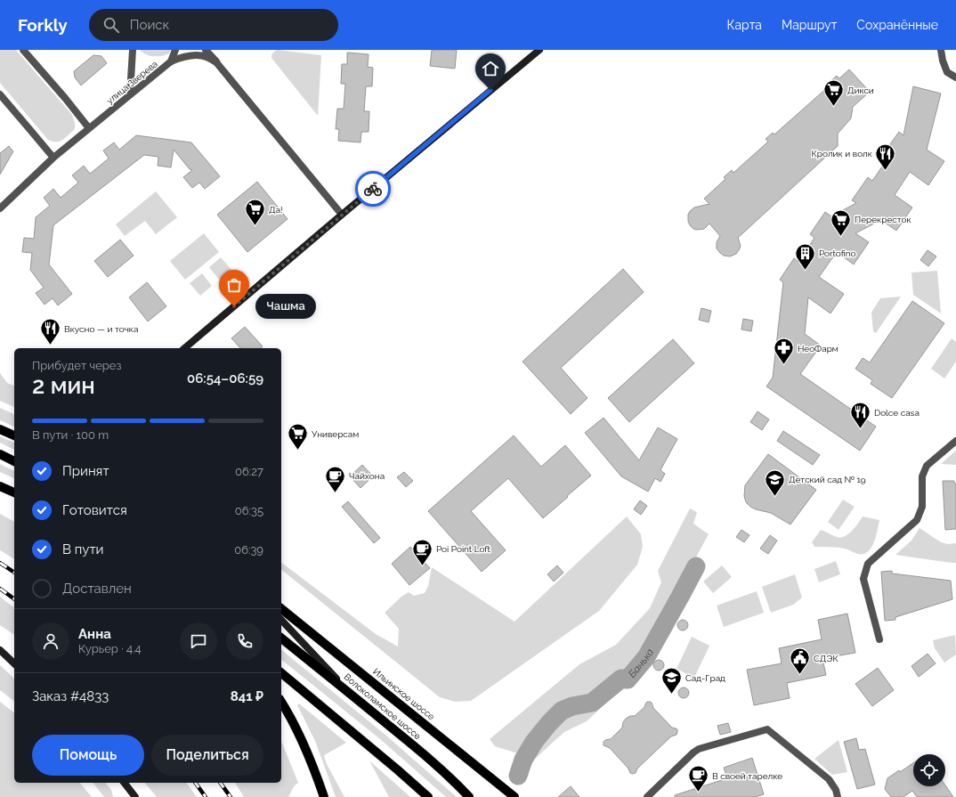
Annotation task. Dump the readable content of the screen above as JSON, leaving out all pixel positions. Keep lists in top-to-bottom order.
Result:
{
  "streets": {
    "main road": ["Ильинское шоссе", "Волоколамское шоссе"],
    "street": ["улица Зверева"]
  },
  "water": ["Банька"],
  "places": {
    "supermarket": [
      "Дикси",
      "Да!",
      "Перекресток",
      "Универсам"
    ],
    "restaurant": ["Кролик и волк", "Вкусно — и точка", "Dolce casa"],
    "building": ["Portofino"],
    "other": ["Чашма"],
    "pharmacy": ["НеоФарм"],
    "cafe": ["Чайхона", "Poi Point Loft", "В своей тарелке"],
    "school or university": ["Детский сад № 19", "Сад-Град"],
    "public building": ["СДЭК"]
  },
  "page": {
    "header": "Forkly",
    "search": "Поиск",
    "nav": ["Карта", "Маршрут", "Сохранённые"],
    "bubble": "Чашма",
    "heading": ["2 мин", "Прибудет через", "06:54–06:59"],
    "panel": [
      "Анна",
      "Курьер · 4.4",
      "Заказ #4833",
      "841 ₽"
    ],
    "bar": "В пути · 100 m",
    "list": [
      ["Принят", "06:27"],
      ["Готовится", "06:35"],
      ["В пути", "06:39"],
      "Доставлен"
    ],
    "buttons": ["Помощь", "Поделиться"]
  }
}
